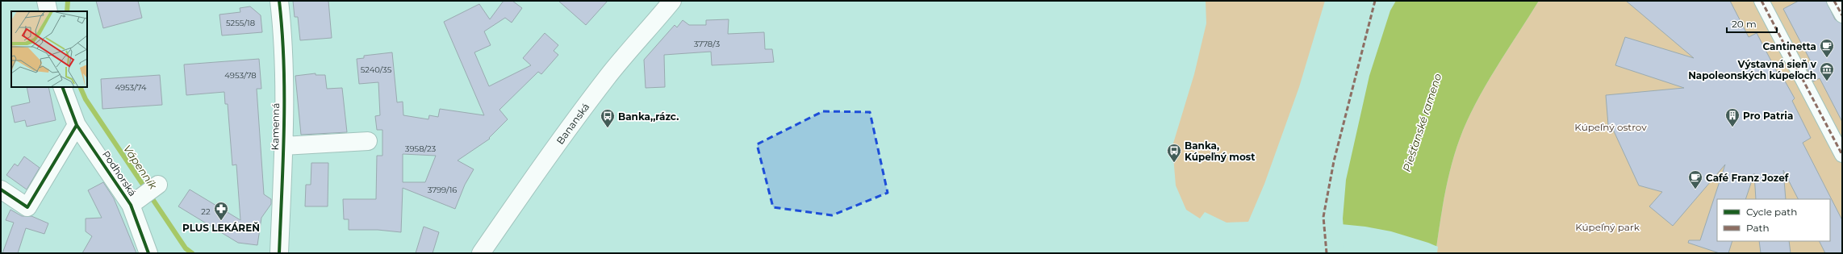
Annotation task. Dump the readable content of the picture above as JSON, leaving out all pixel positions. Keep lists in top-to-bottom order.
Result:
{
  "streets": {
    "street": ["Bananská", "Kamenná", "Podhorská"]
  },
  "water": ["Piešťanské rameno", "Vápenník"],
  "parks": ["Kúpeľný ostrov", "Kúpeľný park"],
  "places": {
    "cafe": ["Cantinetta", "Café Franz Jozef"],
    "museum": ["Výstavná sieň v Napoleonských kúpeľoch"],
    "building": ["Pro Patria"],
    "bus stop": ["Banka,,rázc.", "Banka, Kúpeľný most"],
    "pharmacy": ["PLUS LEKÁREŇ"]
  },
  "house_numbers": [
    "5255/18",
    "3778/3",
    "5240/35",
    "4953/78",
    "4953/74",
    "3958/23",
    "3799/16",
    "22"
  ],
  "legend": ["Cycle path", "Path"],
  "scale_bar": "20 m"
}
